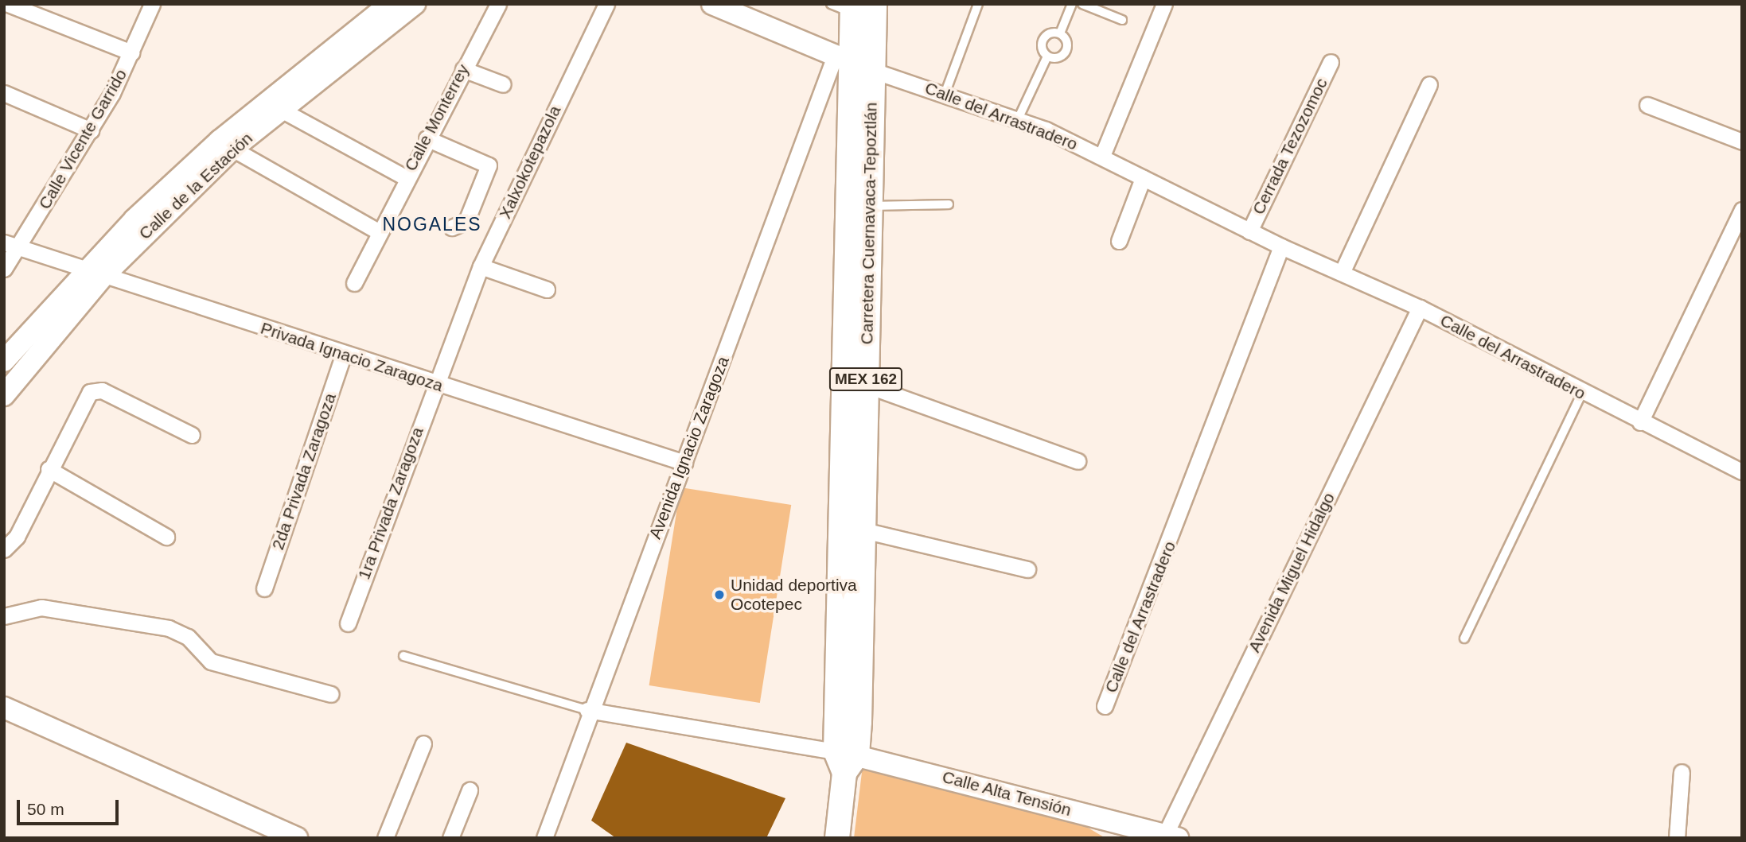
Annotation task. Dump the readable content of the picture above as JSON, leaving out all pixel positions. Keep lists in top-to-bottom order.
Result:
{
  "streets": {
    "main road": ["Carretera Cuernavaca-Tepoztlán", "MEX 162"],
    "street": [
      "Calle del Arrastradero",
      "Calle Monterrey",
      "Calle Vicente Garrido",
      "Cerrada Tezozomoc",
      "Xalxokotepazola",
      "Calle de la Estación",
      "Privada Ignacio Zaragoza",
      "Avenida Ignacio Zaragoza",
      "2da Privada Zaragoza",
      "1ra Privada Zaragoza",
      "Avenida Miguel Hidalgo",
      "Calle Alta Tensión"
    ]
  },
  "crossings": [
    ["Calle del Arrastradero", "Cerrada Tezozomoc"],
    ["Calle del Arrastradero", "Carretera Cuernavaca-Tepoztlán"],
    ["Calle del Arrastradero", "Avenida Ignacio Zaragoza"],
    ["Calle del Arrastradero", "Avenida Miguel Hidalgo"],
    ["Calle Vicente Garrido", "Privada Ignacio Zaragoza"],
    ["Xalxokotepazola", "Privada Ignacio Zaragoza"],
    ["Xalxokotepazola", "1ra Privada Zaragoza"],
    ["Calle de la Estación", "Privada Ignacio Zaragoza"],
    ["Carretera Cuernavaca-Tepoztlán", "Avenida Ignacio Zaragoza"],
    ["Carretera Cuernavaca-Tepoztlán", "Calle Alta Tensión"],
    ["Privada Ignacio Zaragoza", "Avenida Ignacio Zaragoza"],
    ["Privada Ignacio Zaragoza", "2da Privada Zaragoza"],
    ["Privada Ignacio Zaragoza", "1ra Privada Zaragoza"],
    ["Avenida Miguel Hidalgo", "Calle Alta Tensión"]
  ],
  "districts": ["NOGALES"],
  "places": ["Unidad deportiva Ocotepec"],
  "scale_bar": "50 m"
}
